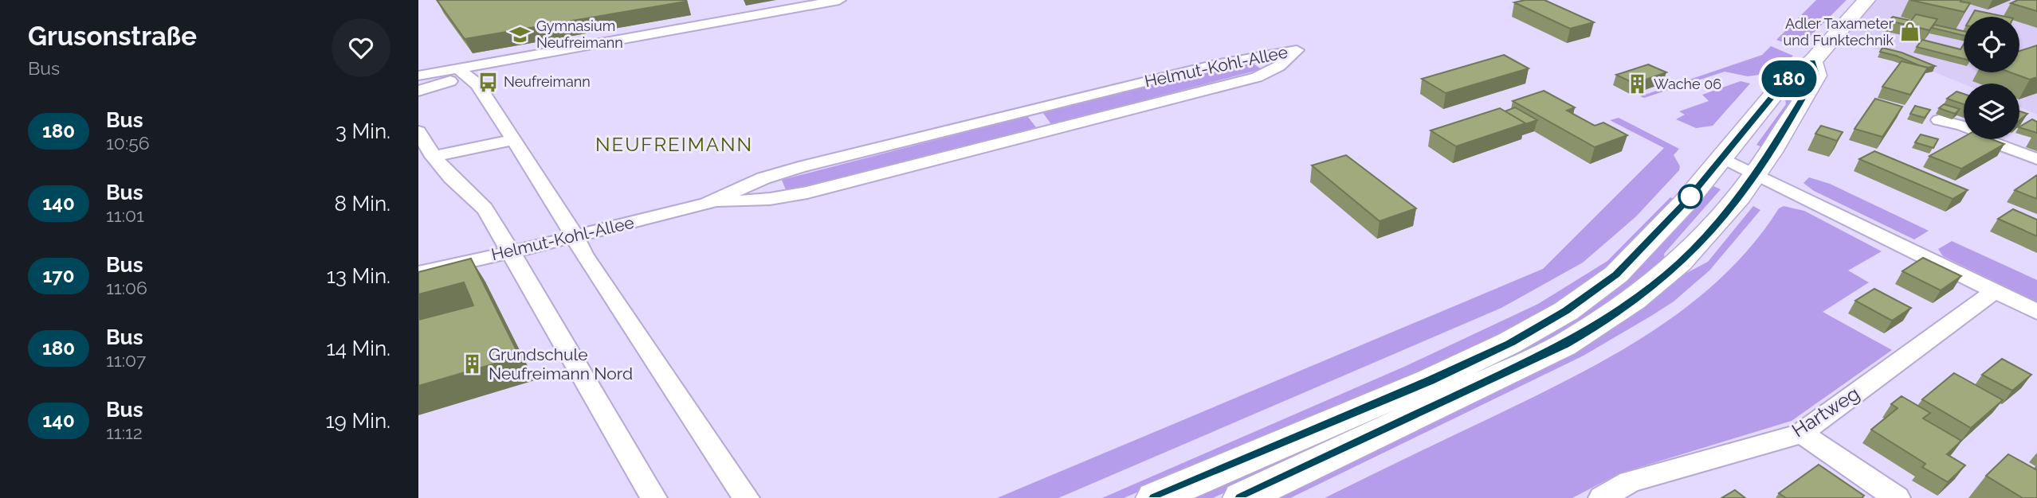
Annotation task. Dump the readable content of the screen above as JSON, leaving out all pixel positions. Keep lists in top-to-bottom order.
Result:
{
  "streets": {
    "street": ["Helmut-Kohl-Allee", "Hartweg"]
  },
  "districts": ["NEUFREIMANN"],
  "places": {
    "shop": ["Adler Taxameter und Funktechnik"],
    "school or university": ["Gymnasium Neufreimann"],
    "bus stop": ["Neufreimann"],
    "building": ["Wache 06", "Grundschule Neufreimann Nord"]
  },
  "lines": ["bus line 180"],
  "page": {
    "heading": ["Grusonstraße", "Bus"],
    "on_map": "180",
    "list": [
      {
        "mark": "180",
        "name": "Bus",
        "note": "10:56",
        "value": "3 Min."
      },
      {
        "mark": "140",
        "name": "Bus",
        "note": "11:01",
        "value": "8 Min."
      },
      {
        "mark": "170",
        "name": "Bus",
        "note": "11:06",
        "value": "13 Min."
      },
      {
        "mark": "180",
        "name": "Bus",
        "note": "11:07",
        "value": "14 Min."
      },
      {
        "mark": "140",
        "name": "Bus",
        "note": "11:12",
        "value": "19 Min."
      }
    ]
  }
}
